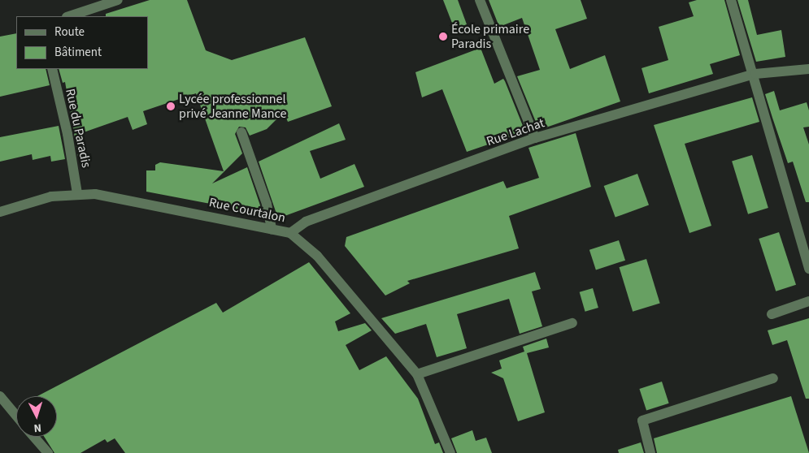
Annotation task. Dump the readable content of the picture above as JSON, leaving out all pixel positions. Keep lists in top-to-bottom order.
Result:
{
  "streets": {
    "street": ["Rue du Paradis", "Rue Lachat", "Rue Courtalon"]
  },
  "crossings": [
    ["Rue du Paradis", "Rue Courtalon"],
    ["Rue Lachat", "Rue Courtalon"]
  ],
  "places": ["École primaire Paradis", "Lycée professionnel privé Jeanne Mance"],
  "legend": ["Route", "Bâtiment"],
  "north": "bottom"
}
